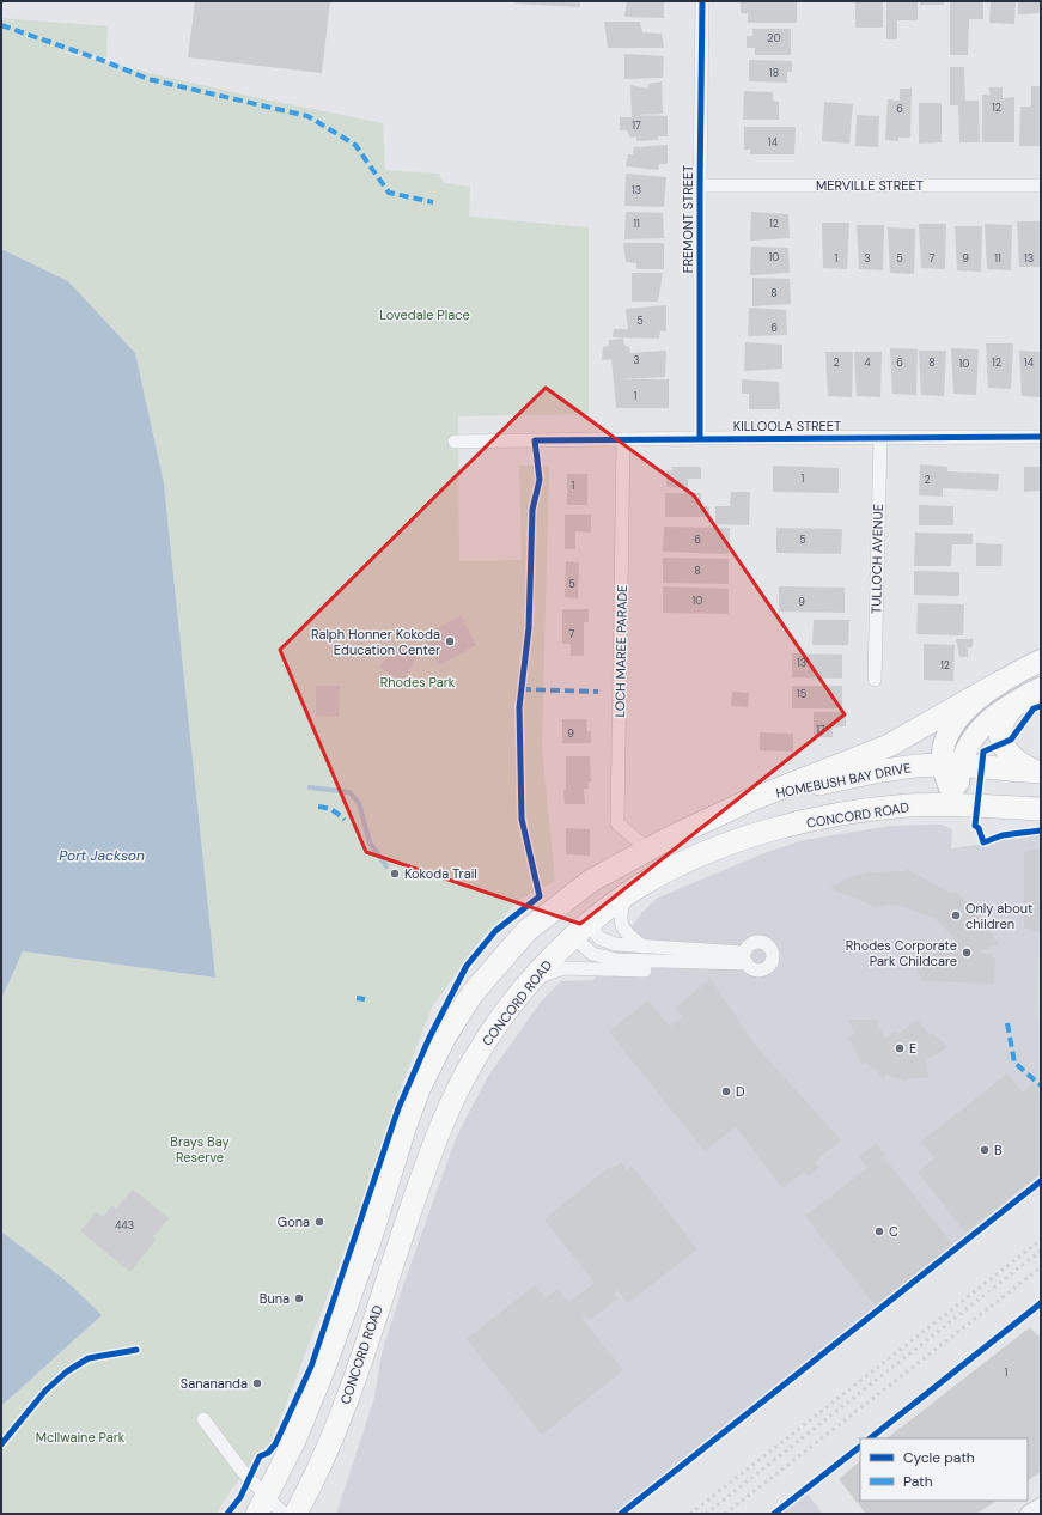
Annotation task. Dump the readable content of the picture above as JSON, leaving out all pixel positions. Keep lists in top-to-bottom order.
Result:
{
  "streets": {
    "highway": ["HOMEBUSH BAY DRIVE", "CONCORD ROAD"],
    "street": [
      "MERVILLE STREET",
      "FREMONT STREET",
      "KILLOOLA STREET",
      "TULLOCH AVENUE",
      "LOCH MAREE PARADE"
    ]
  },
  "crossings": [
    ["MERVILLE STREET", "FREMONT STREET"],
    ["FREMONT STREET", "KILLOOLA STREET"],
    ["KILLOOLA STREET", "TULLOCH AVENUE"],
    ["KILLOOLA STREET", "LOCH MAREE PARADE"]
  ],
  "water": ["Port Jackson"],
  "parks": [
    "Lovedale Place",
    "Rhodes Park",
    "Brays Bay Reserve",
    "McIlwaine Park"
  ],
  "places": [
    "Ralph Honner Kokoda Education Center",
    "Kokoda Trail",
    "Only about children",
    "Rhodes Corporate Park Childcare",
    "E",
    "D",
    "B",
    "Gona",
    "C",
    "Buna",
    "Sanananda"
  ],
  "house_numbers": [
    "20",
    "18",
    "12",
    "6",
    "17",
    "14",
    "13",
    "11",
    "12",
    "10",
    "1",
    "3",
    "5",
    "7",
    "9",
    "11",
    "13",
    "8",
    "5",
    "6",
    "3",
    "2",
    "4",
    "6",
    "8",
    "12",
    "14",
    "10",
    "1",
    "1",
    "2",
    "1",
    "6",
    "5",
    "8",
    "5",
    "10",
    "9",
    "7",
    "13",
    "12",
    "15",
    "17",
    "9",
    "443",
    "1"
  ],
  "legend": ["Cycle path", "Path"]
}
